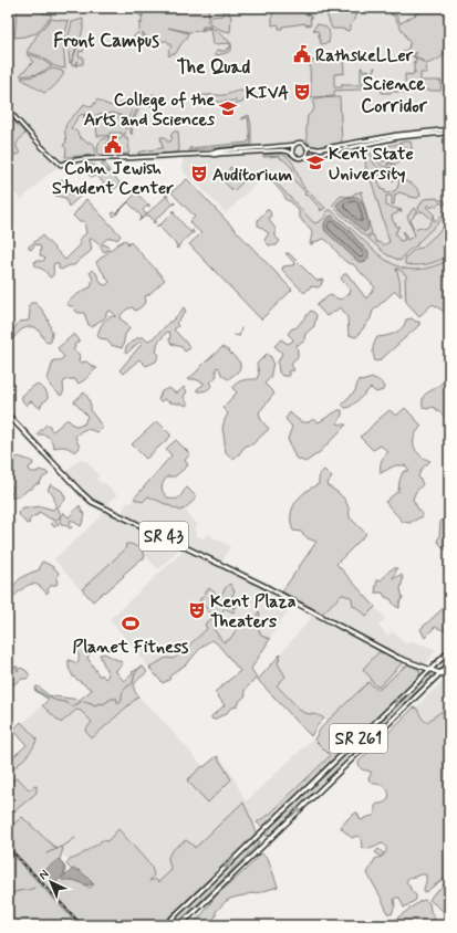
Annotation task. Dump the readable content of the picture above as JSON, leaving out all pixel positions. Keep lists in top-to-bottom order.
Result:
{
  "streets": {
    "main road": ["SR 43", "SR 261"]
  },
  "crossings": [
    ["SR 43", "SR 261"]
  ],
  "districts": ["Front Campus", "The Quad", "Science Corridor"],
  "places": {
    "public building": ["RathskeLLer", "Cohn Jewish Student Center"],
    "theatre": ["KIVA", "Auditorium", "Kent Plaza Theaters"],
    "school or university": ["College of the Arts and Sciences", "Kent State University"],
    "sports": ["Planet Fitness"]
  },
  "north": "top left"
}
